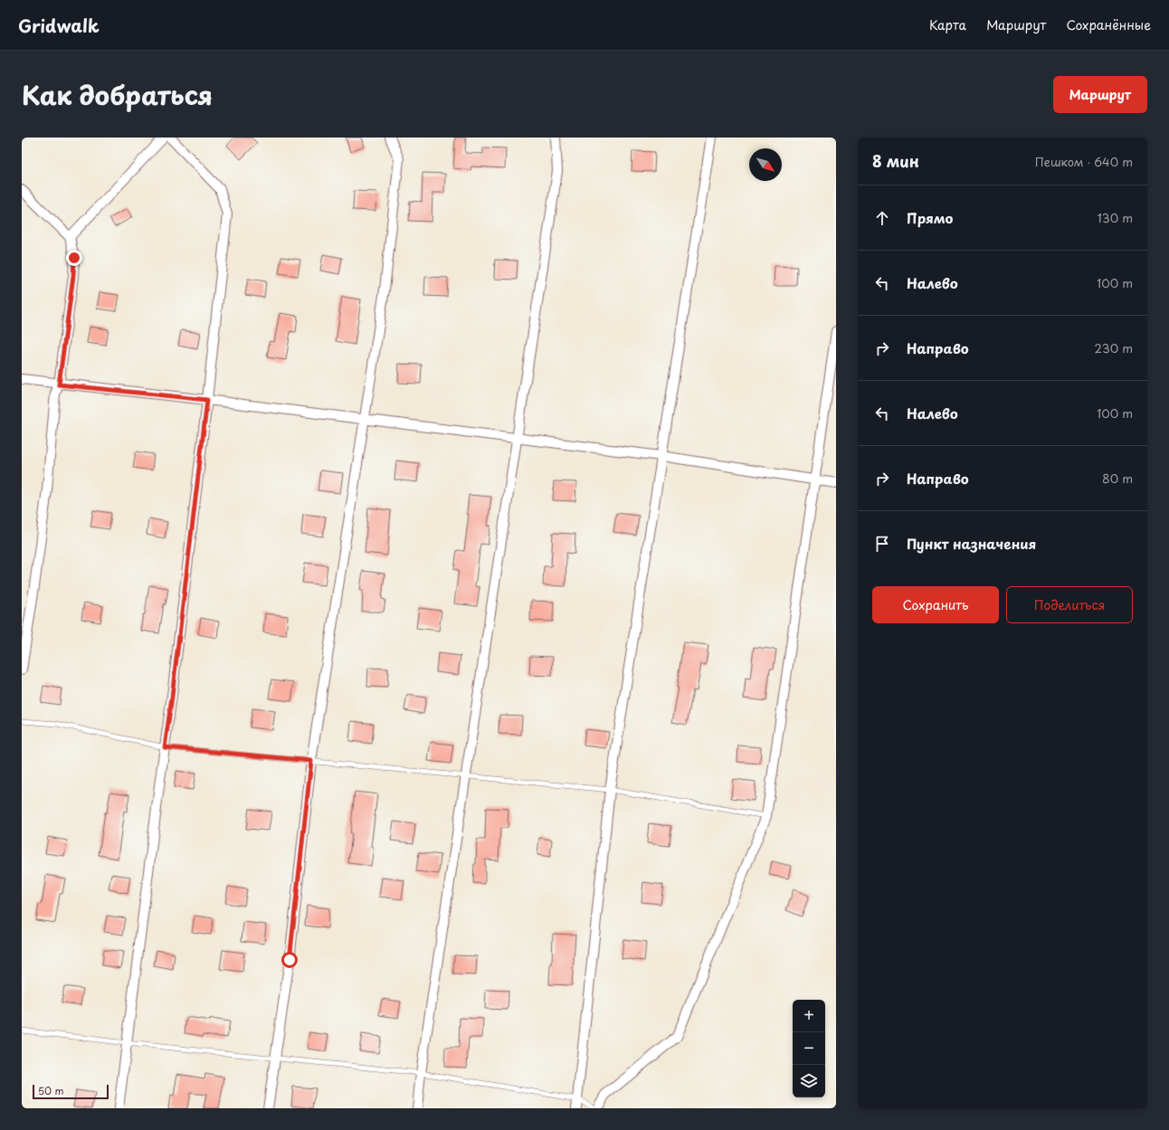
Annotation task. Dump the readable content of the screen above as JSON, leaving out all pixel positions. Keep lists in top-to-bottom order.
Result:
{
  "scale_bar": "50 m",
  "north": "bottom right",
  "page": {
    "header": "Gridwalk",
    "nav": ["Карта", "Маршрут", "Сохранённые"],
    "title": "Как добраться",
    "buttons": [
      "Маршрут",
      ["Сохранить", "Поделиться"]
    ],
    "heading": ["8 мин", "Пешком · 640 m"],
    "list": [
      ["Прямо", "130 m"],
      ["Налево", "100 m"],
      ["Направо", "230 m"],
      ["Налево", "100 m"],
      ["Направо", "80 m"],
      "Пункт назначения"
    ],
    "map_buttons": ["+", "−"],
    "scale": "50 m"
  }
}
